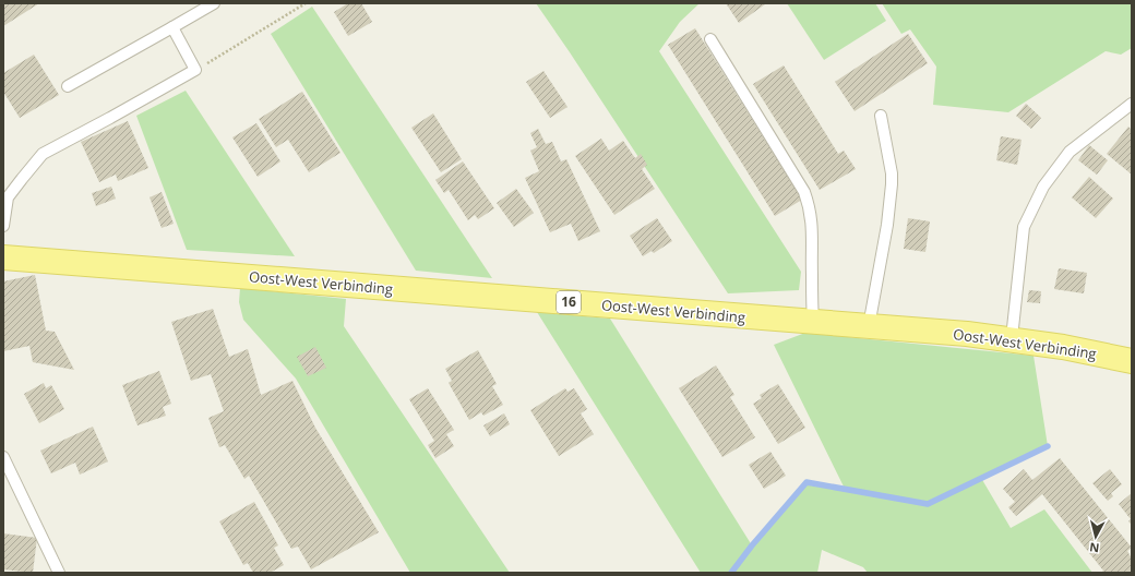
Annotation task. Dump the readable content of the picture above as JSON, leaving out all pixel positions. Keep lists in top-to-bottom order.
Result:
{
  "streets": {
    "main road": ["Oost-West Verbinding", "16"]
  },
  "north": "bottom"
}
